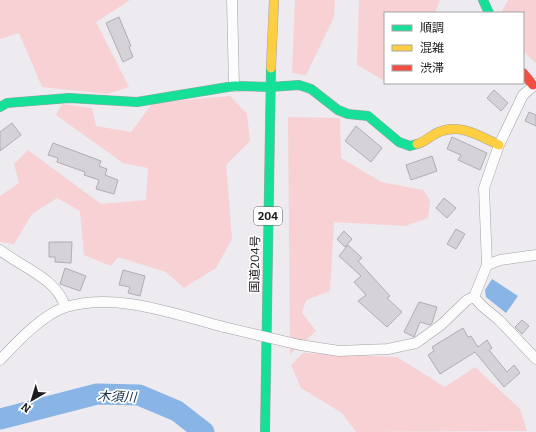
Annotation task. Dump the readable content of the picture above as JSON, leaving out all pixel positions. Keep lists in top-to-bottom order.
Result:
{
  "streets": {
    "main road": ["204", "国道204号"]
  },
  "water": ["木須川"],
  "legend": ["順調", "混雑", "渋滞"],
  "north": "bottom left"
}
